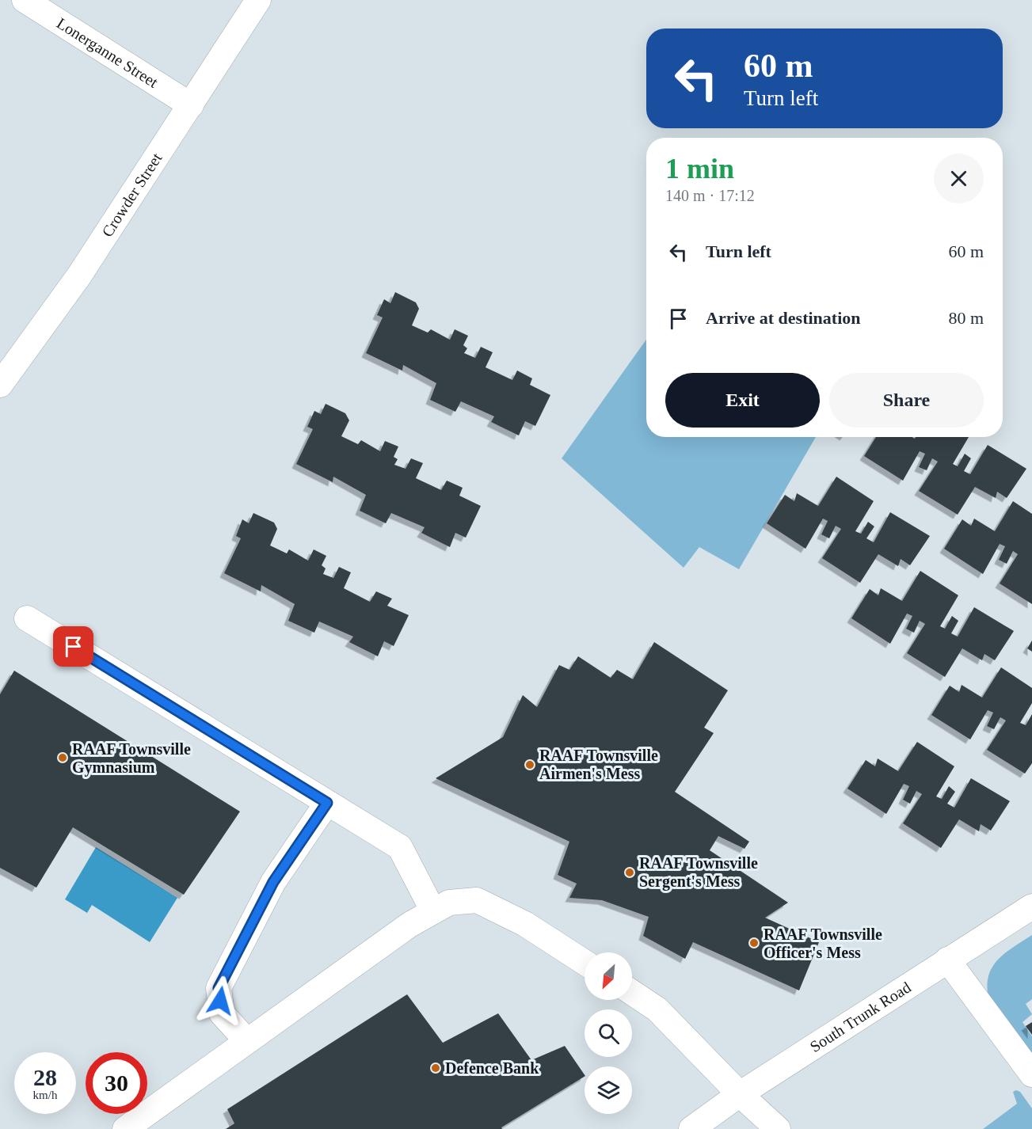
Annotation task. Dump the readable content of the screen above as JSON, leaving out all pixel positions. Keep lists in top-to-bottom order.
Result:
{
  "streets": {
    "street": ["Lonerganne Street", "Crowder Street", "South Trunk Road"]
  },
  "crossings": [
    ["Lonerganne Street", "Crowder Street"]
  ],
  "places": [
    "RAAF Townsville Gymnasium",
    "RAAF Townsville Airmen's Mess",
    "RAAF Townsville Sergent's Mess",
    "RAAF Townsville Officer's Mess",
    "Defence Bank"
  ],
  "north": "bottom left",
  "page": {
    "turn": ["60 m", "Turn left"],
    "heading": ["1 min", "140 m · 17:12"],
    "list": [
      {
        "name": "Turn left",
        "value": "60 m"
      },
      {
        "name": "Arrive at destination",
        "value": "80 m"
      }
    ],
    "buttons": ["Exit", "Share"],
    "speed": "28 km/h",
    "limit": "30"
  }
}
